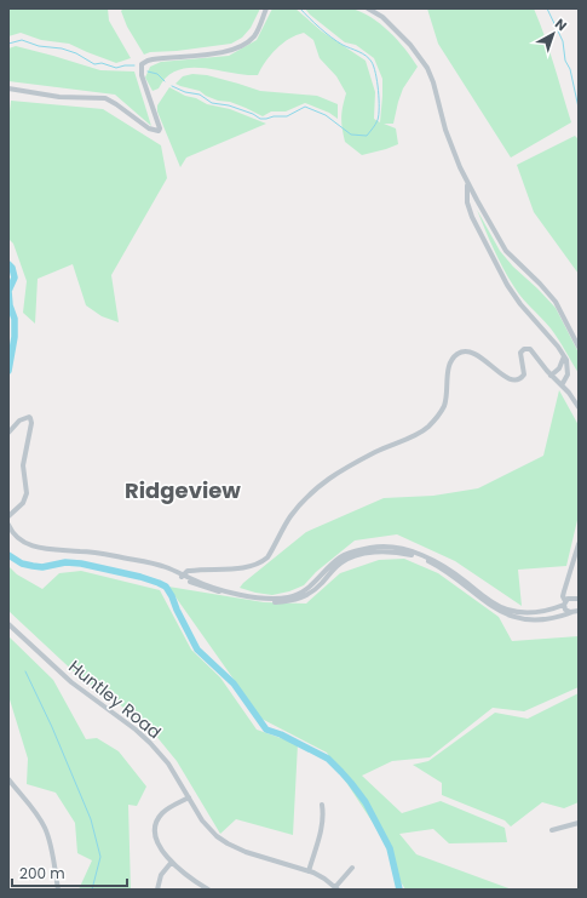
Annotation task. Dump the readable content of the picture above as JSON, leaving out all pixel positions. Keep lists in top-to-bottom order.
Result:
{
  "streets": {
    "street": ["Huntley Road"]
  },
  "districts": ["Ridgeview"],
  "scale_bar": "200 m",
  "north": "top right"
}
